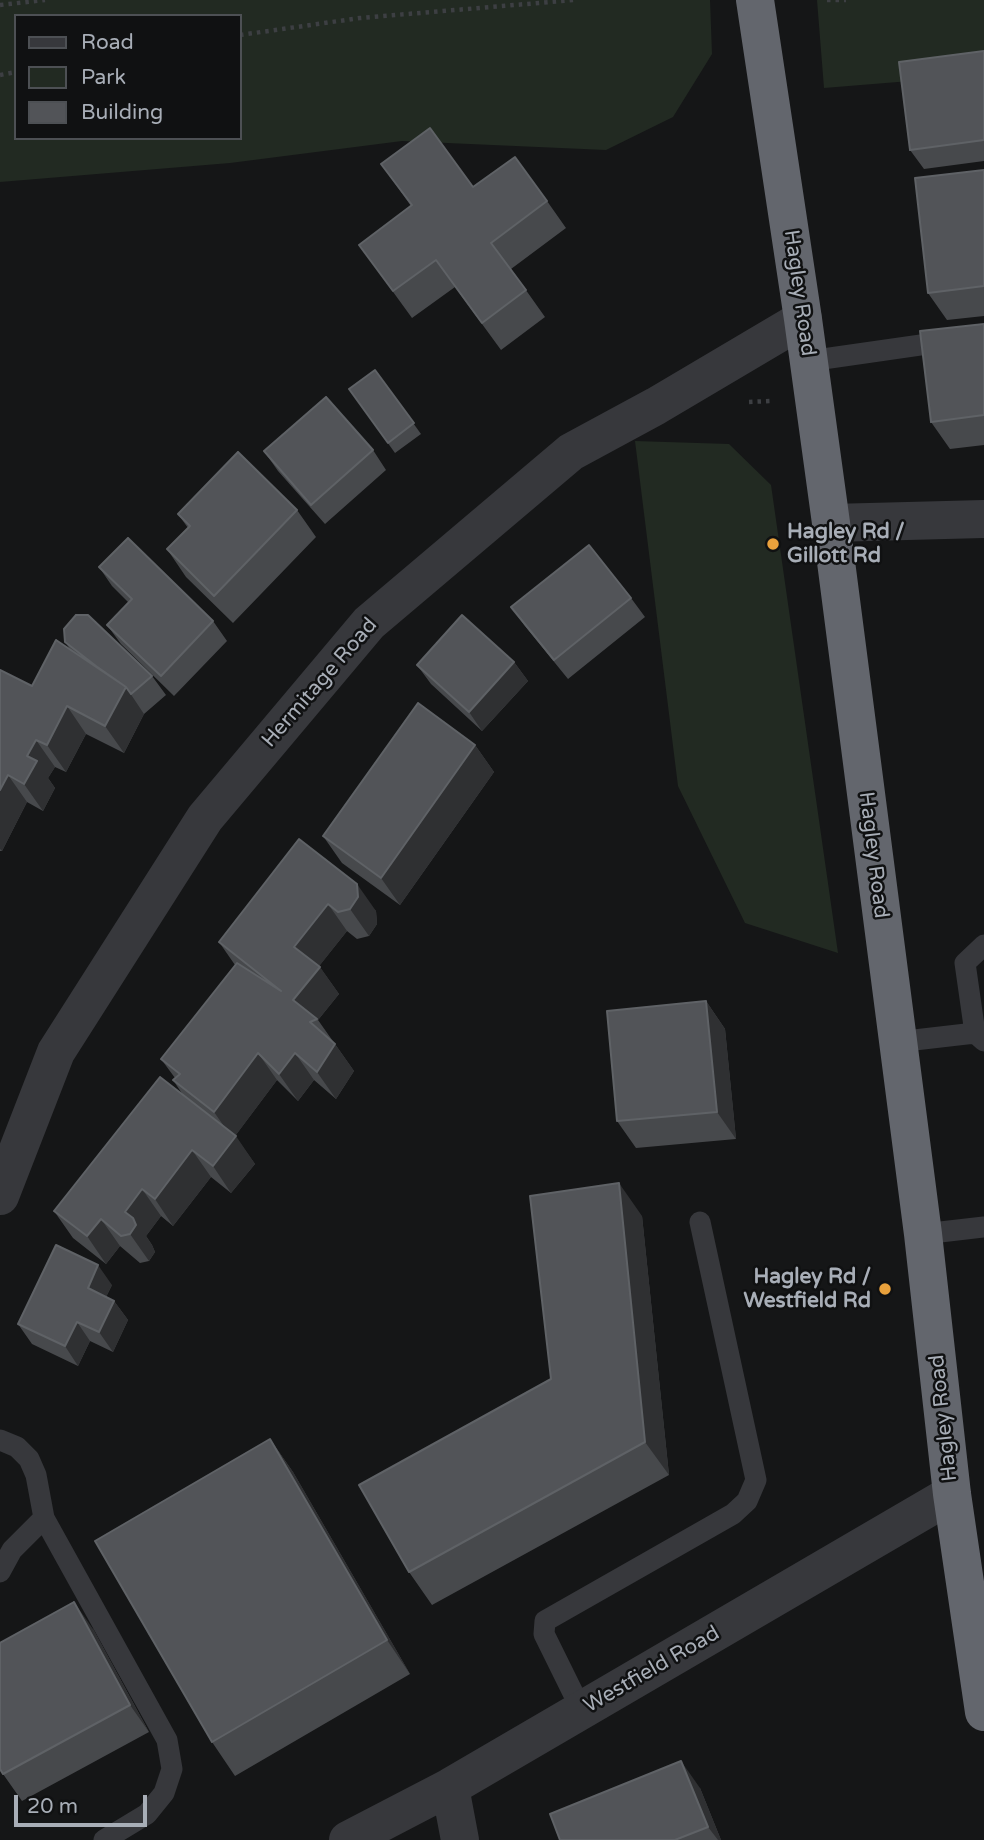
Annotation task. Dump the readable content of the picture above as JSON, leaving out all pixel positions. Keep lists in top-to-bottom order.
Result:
{
  "streets": {
    "highway": ["Hagley Road"],
    "street": ["Hermitage Road", "Westfield Road"]
  },
  "crossings": [
    ["Hagley Road", "Hermitage Road"],
    ["Hagley Road", "Westfield Road"]
  ],
  "places": ["Hagley Rd / Gillott Rd", "Hagley Rd / Westfield Rd"],
  "legend": ["Road", "Park", "Building"],
  "scale_bar": "20 m"
}
